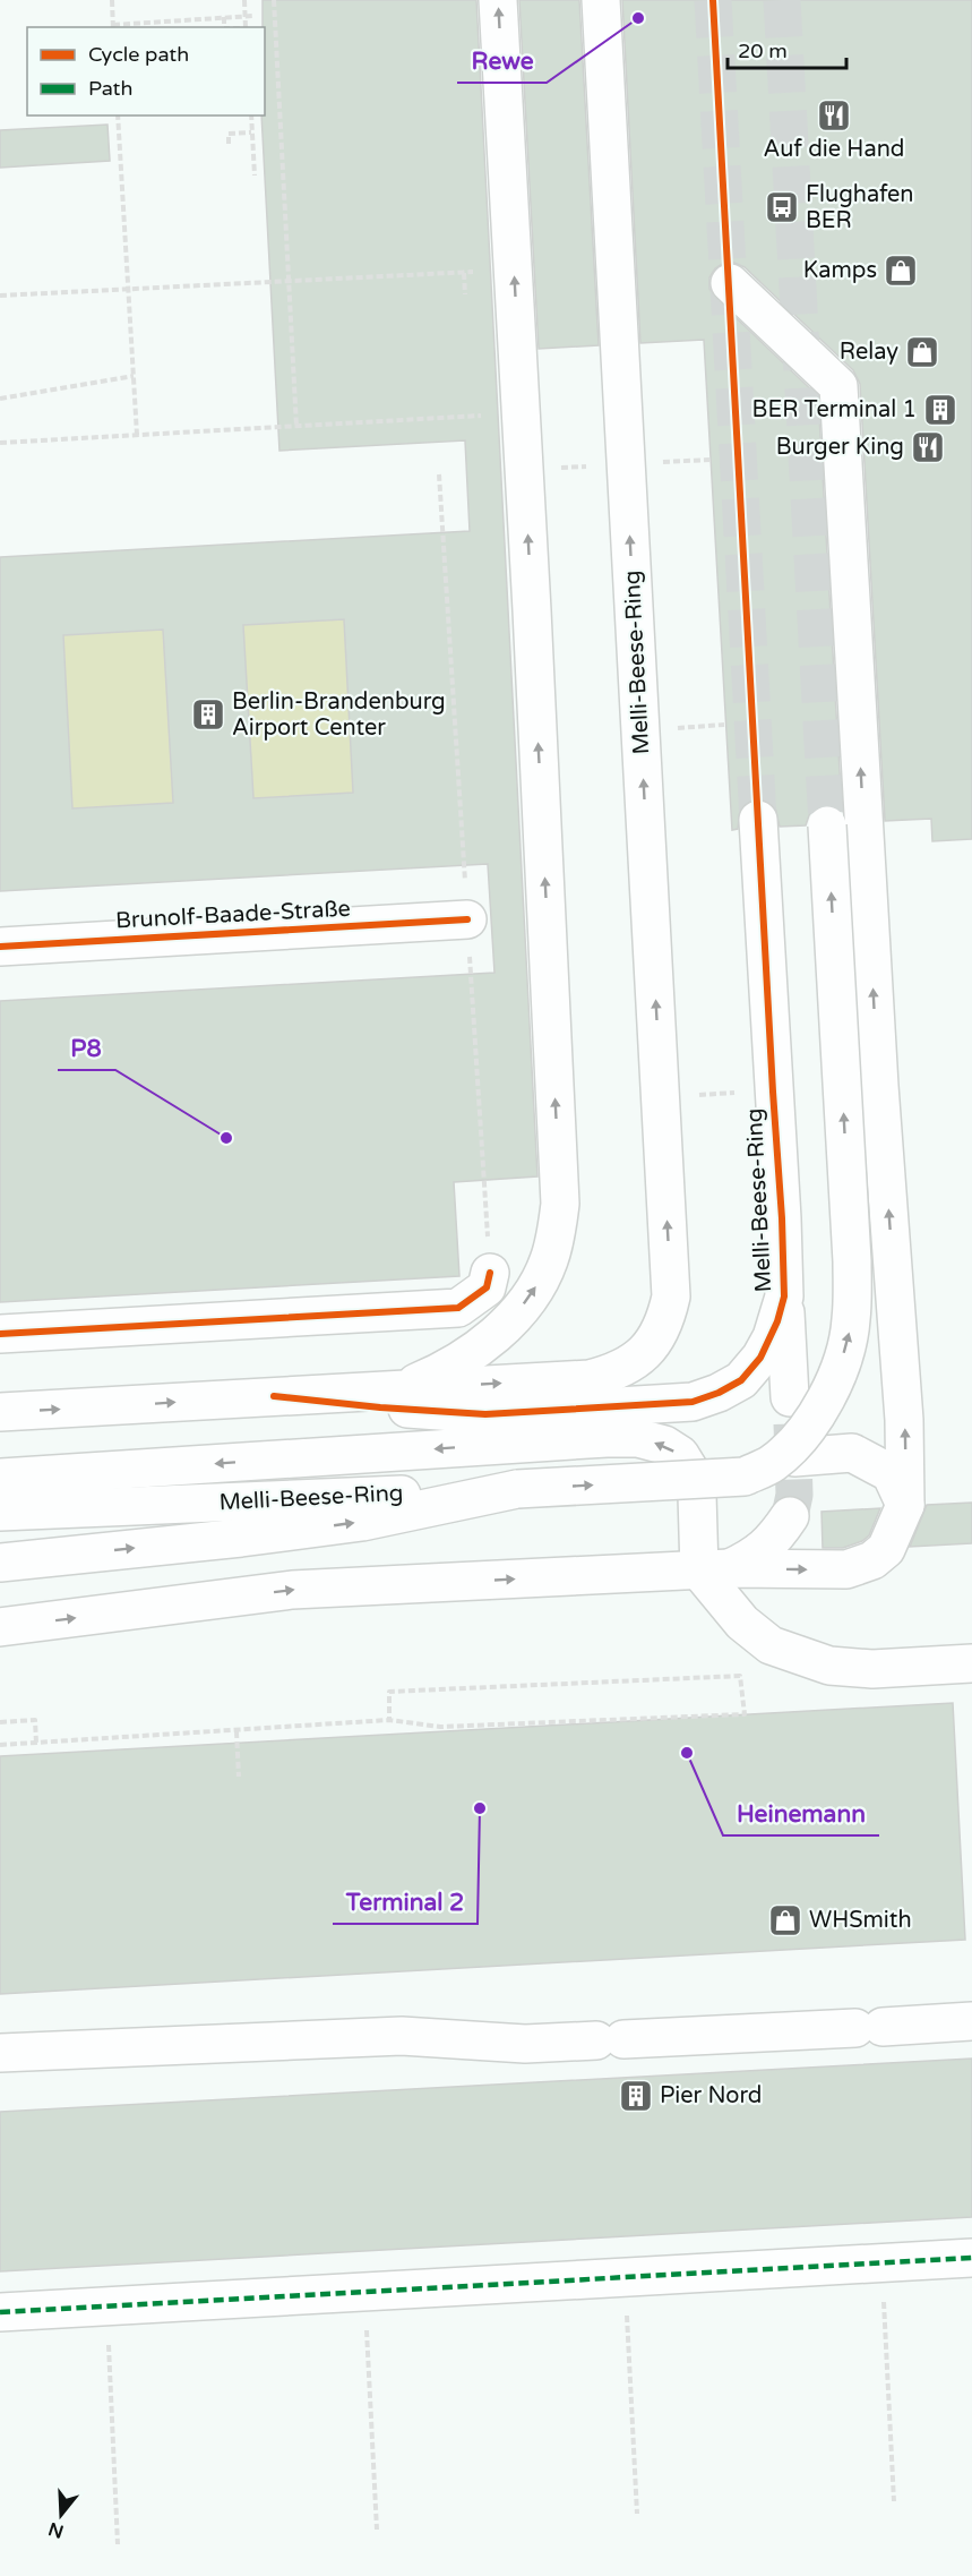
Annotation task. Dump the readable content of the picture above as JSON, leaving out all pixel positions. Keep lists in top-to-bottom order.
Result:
{
  "streets": {
    "street": ["Melli-Beese-Ring", "Brunolf-Baade-Straße"]
  },
  "one_way": ["Melli-Beese-Ring"],
  "places": {
    "other": [
      "Rewe",
      "P8",
      "Heinemann",
      "Terminal 2"
    ],
    "restaurant": ["Auf die Hand", "Burger King"],
    "bus stop": ["Flughafen BER"],
    "shop": ["Kamps", "Relay", "WHSmith"],
    "building": ["BER Terminal 1", "Berlin-Brandenburg Airport Center", "Pier Nord"]
  },
  "legend": ["Cycle path", "Path"],
  "scale_bar": "20 m",
  "north": "bottom"
}
